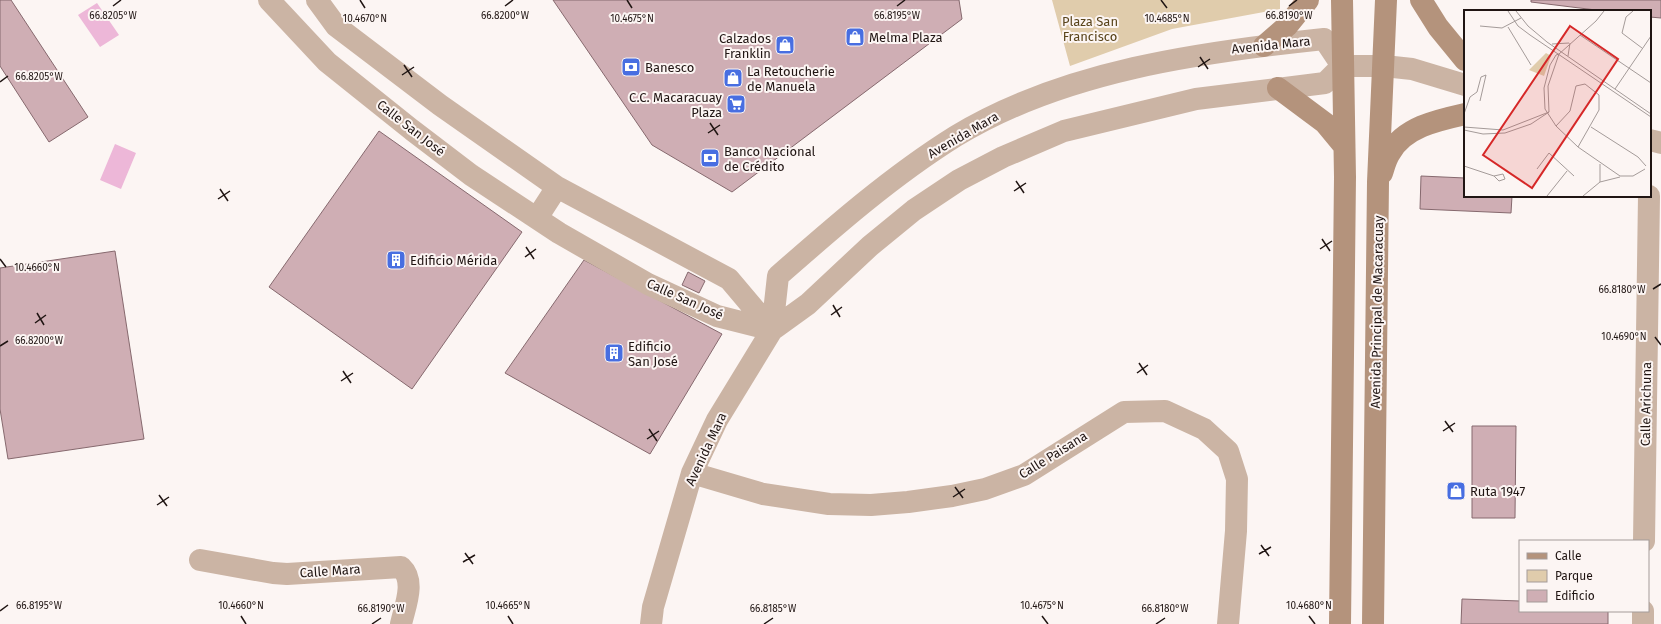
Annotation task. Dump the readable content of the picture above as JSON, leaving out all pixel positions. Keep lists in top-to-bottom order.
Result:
{
  "streets": {
    "street": [
      "Avenida Mara",
      "Calle San José",
      "Avenida Principal de Macaracuay",
      "Calle Arichuna",
      "Calle Paisana",
      "Calle Mara"
    ]
  },
  "crossings": [
    ["Avenida Mara", "Calle San José"],
    ["Avenida Mara", "Calle Paisana"]
  ],
  "parks": ["Plaza San Francisco"],
  "places": {
    "shop": [
      "Melma Plaza",
      "Calzados Franklin",
      "La Retoucherie de Manuela",
      "Ruta 1947"
    ],
    "bank": ["Banesco", "Banco Nacional de Crédito"],
    "supermarket": ["C.C. Macaracuay Plaza"],
    "building": ["Edificio Mérida", "Edificio San José"]
  },
  "legend": ["Calle", "Parque", "Edificio"],
  "coordinates": [
    "66.8205°W",
    "66.8195°W",
    "66.8200°W",
    "66.8190°W",
    "10.4675°N",
    "10.4670°N",
    "10.4685°N",
    "10.4660°N",
    "66.8180°W",
    "10.4690°N",
    "10.4665°N",
    "10.4680°N",
    "66.8185°W"
  ]
}
